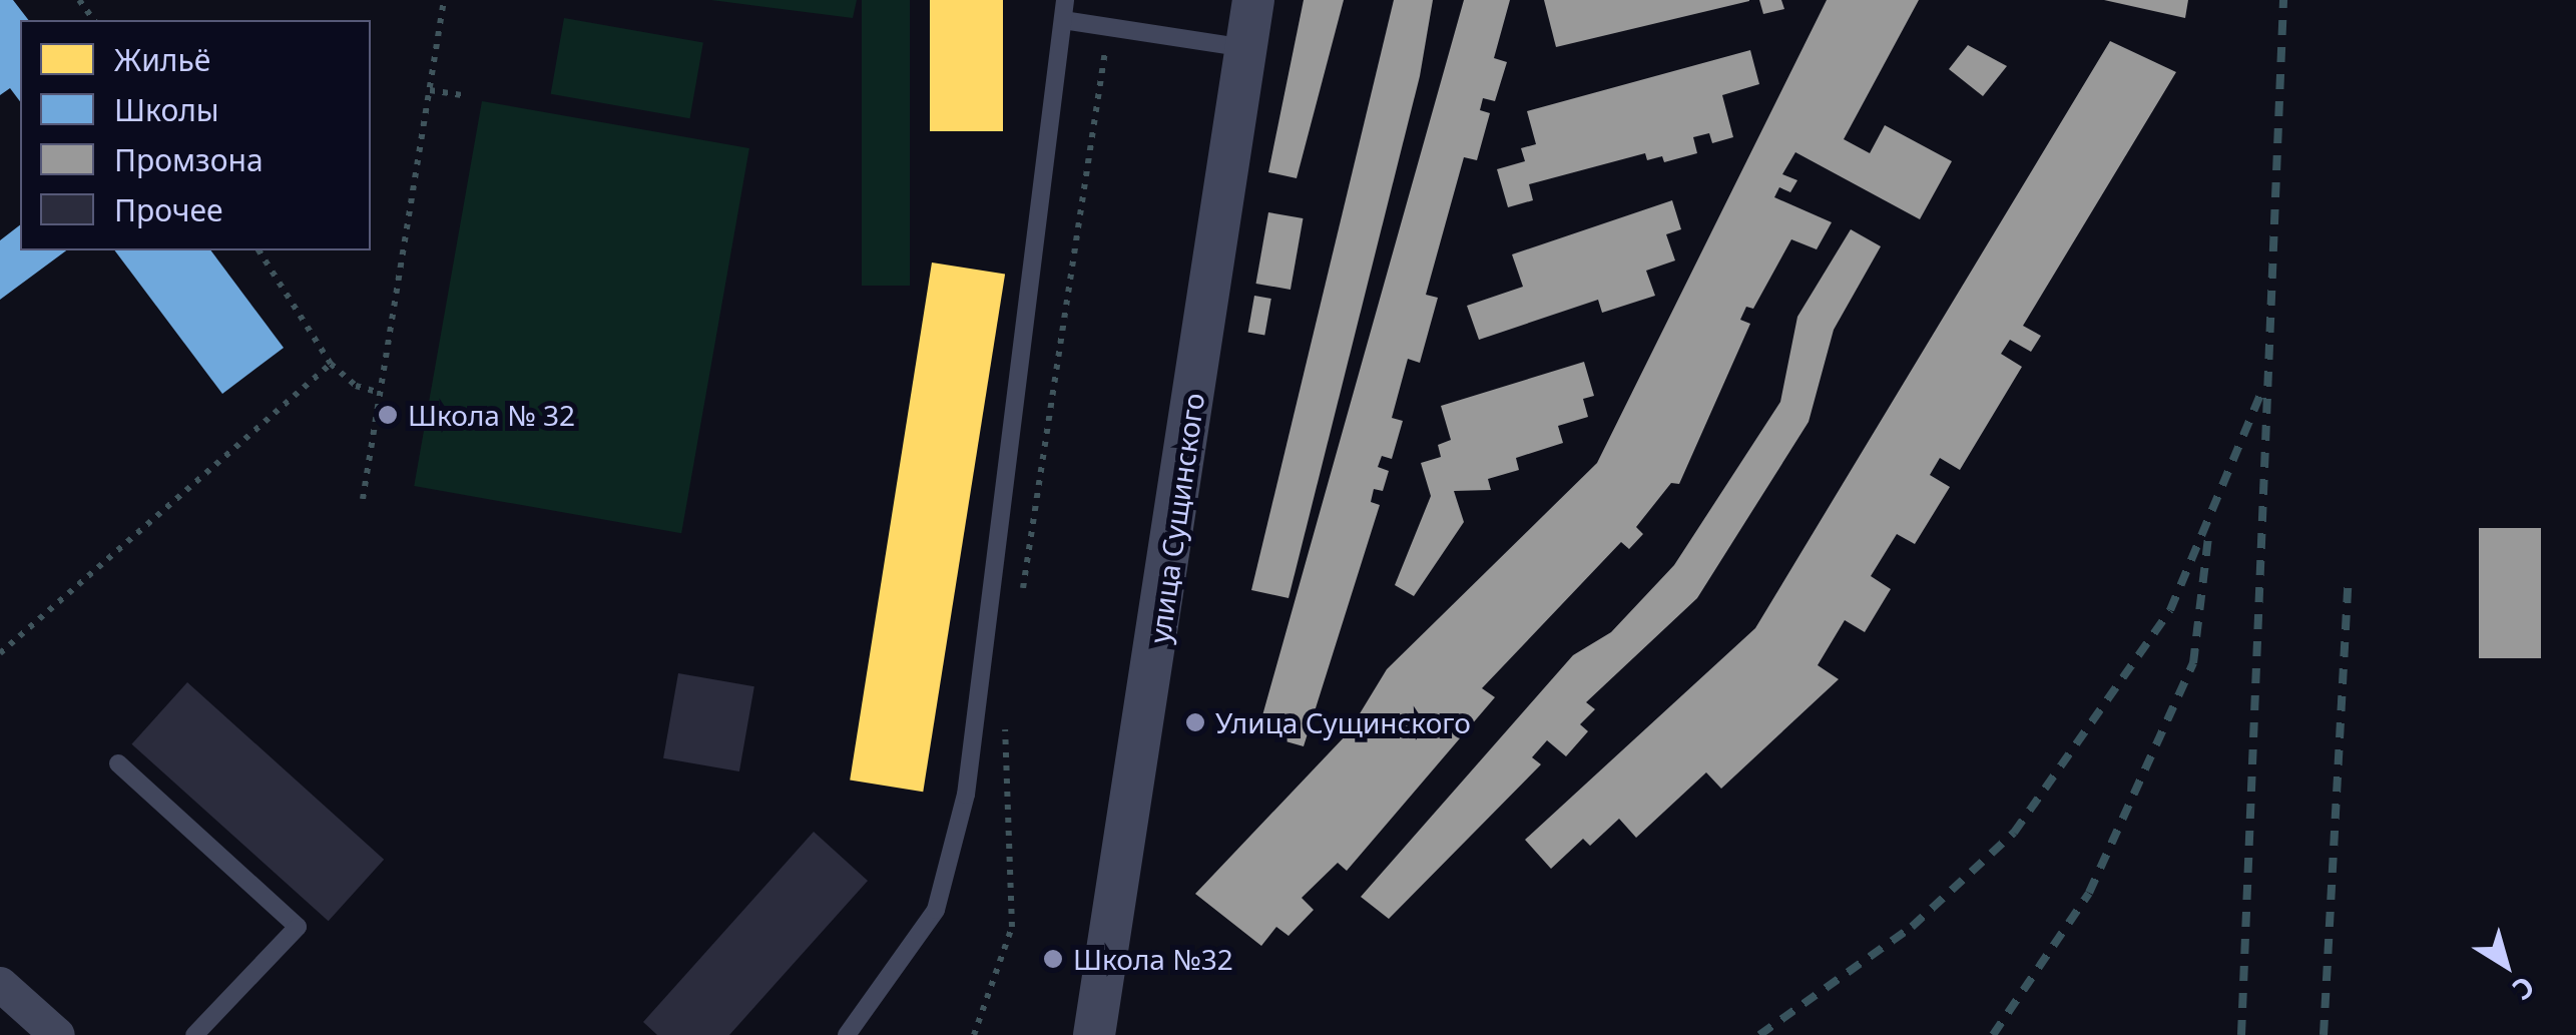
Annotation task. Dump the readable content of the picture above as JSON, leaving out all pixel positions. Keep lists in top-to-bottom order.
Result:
{
  "streets": {
    "street": ["улица Сущинского"]
  },
  "places": ["Школа № 32", "Улица Сущинского", "Школа №32"],
  "legend": [
    "Жильё",
    "Школы",
    "Промзона",
    "Прочее"
  ],
  "north": "bottom right"
}
